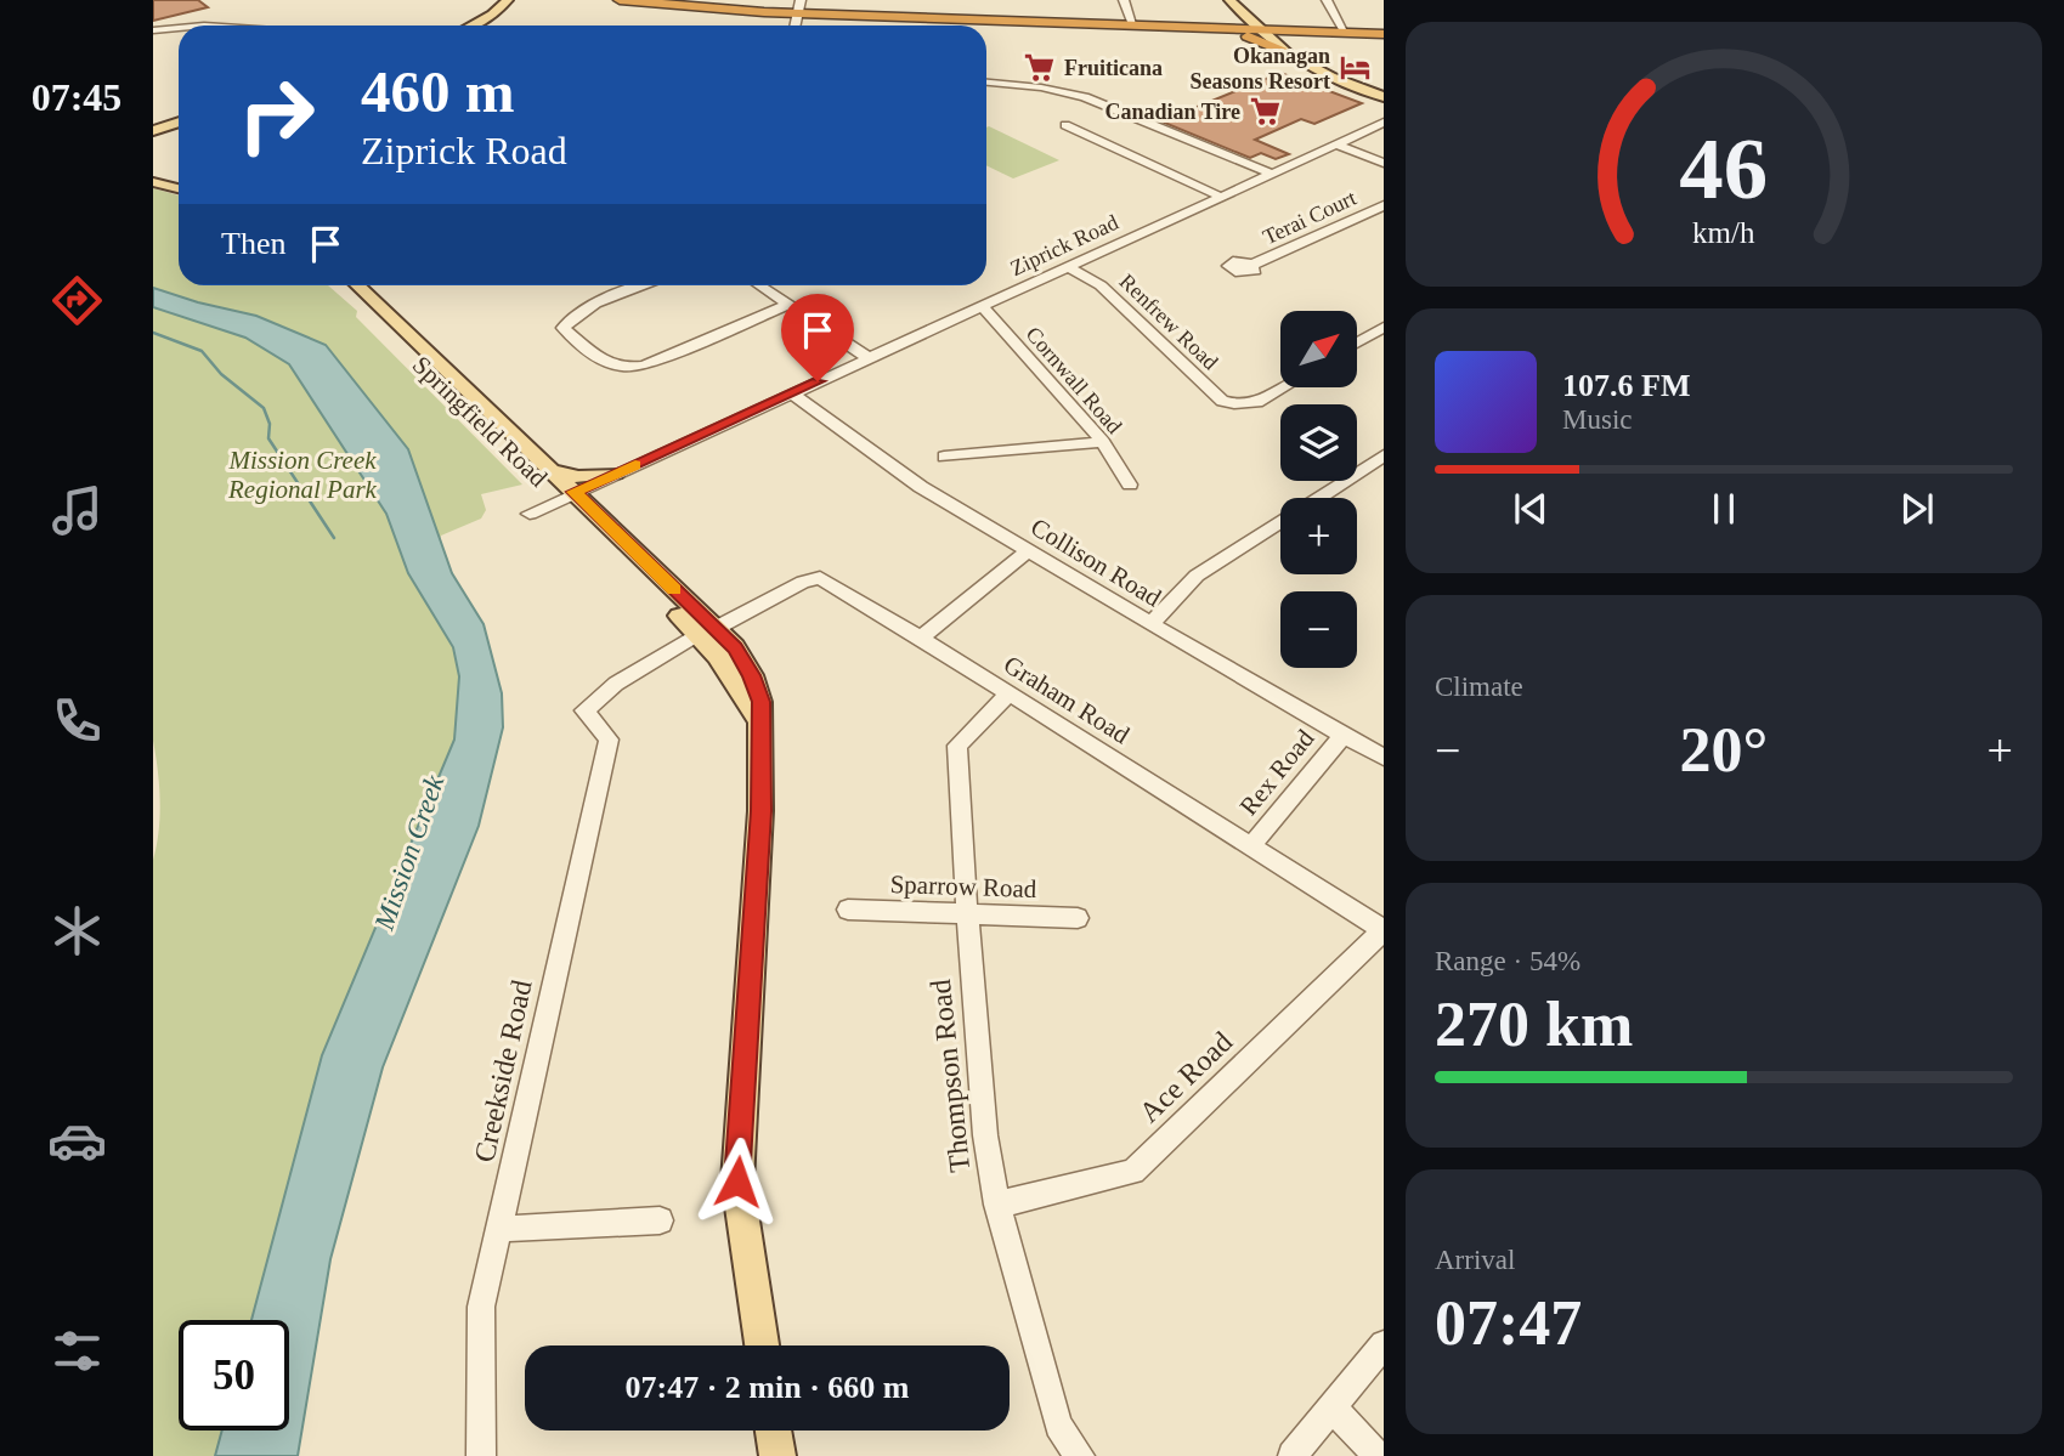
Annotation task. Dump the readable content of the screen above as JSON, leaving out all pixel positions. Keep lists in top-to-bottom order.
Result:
{
  "streets": {
    "main road": ["Springfield Road"],
    "street": [
      "Terai Court",
      "Ziprick Road",
      "Renfrew Road",
      "Cornwall Road",
      "Collison Road",
      "Graham Road",
      "Rex Road",
      "Sparrow Road",
      "Creekside Road",
      "Thompson Road",
      "Ace Road"
    ]
  },
  "crossings": [
    ["Ziprick Road", "Renfrew Road"],
    ["Ziprick Road", "Cornwall Road"],
    ["Ziprick Road", "Springfield Road"],
    ["Ziprick Road", "Collison Road"],
    ["Springfield Road", "Graham Road"],
    ["Collison Road", "Rex Road"],
    ["Graham Road", "Rex Road"],
    ["Graham Road", "Creekside Road"],
    ["Graham Road", "Thompson Road"],
    ["Graham Road", "Ace Road"],
    ["Sparrow Road", "Thompson Road"],
    ["Thompson Road", "Ace Road"]
  ],
  "water": ["Mission Creek"],
  "parks": ["Mission Creek Regional Park"],
  "places": {
    "supermarket": ["Fruiticana", "Canadian Tire"],
    "hotel": ["Okanagan Seasons Resort"]
  },
  "north": "top right",
  "page": {
    "tabs": "07:45",
    "turn": ["460 m", "Ziprick Road"],
    "then": "Then",
    "map_buttons": ["+", "−"],
    "song": ["107.6 FM", "Music"],
    "tile": [
      "Climate",
      ["Range · 54%", "270 km"],
      ["Arrival", "07:47"]
    ],
    "heat": ["−", "20°", "+"],
    "limit": "50",
    "trip": "07:47 · 2 min · 660 m",
    "gauge": ["46", "km/h"]
  }
}
